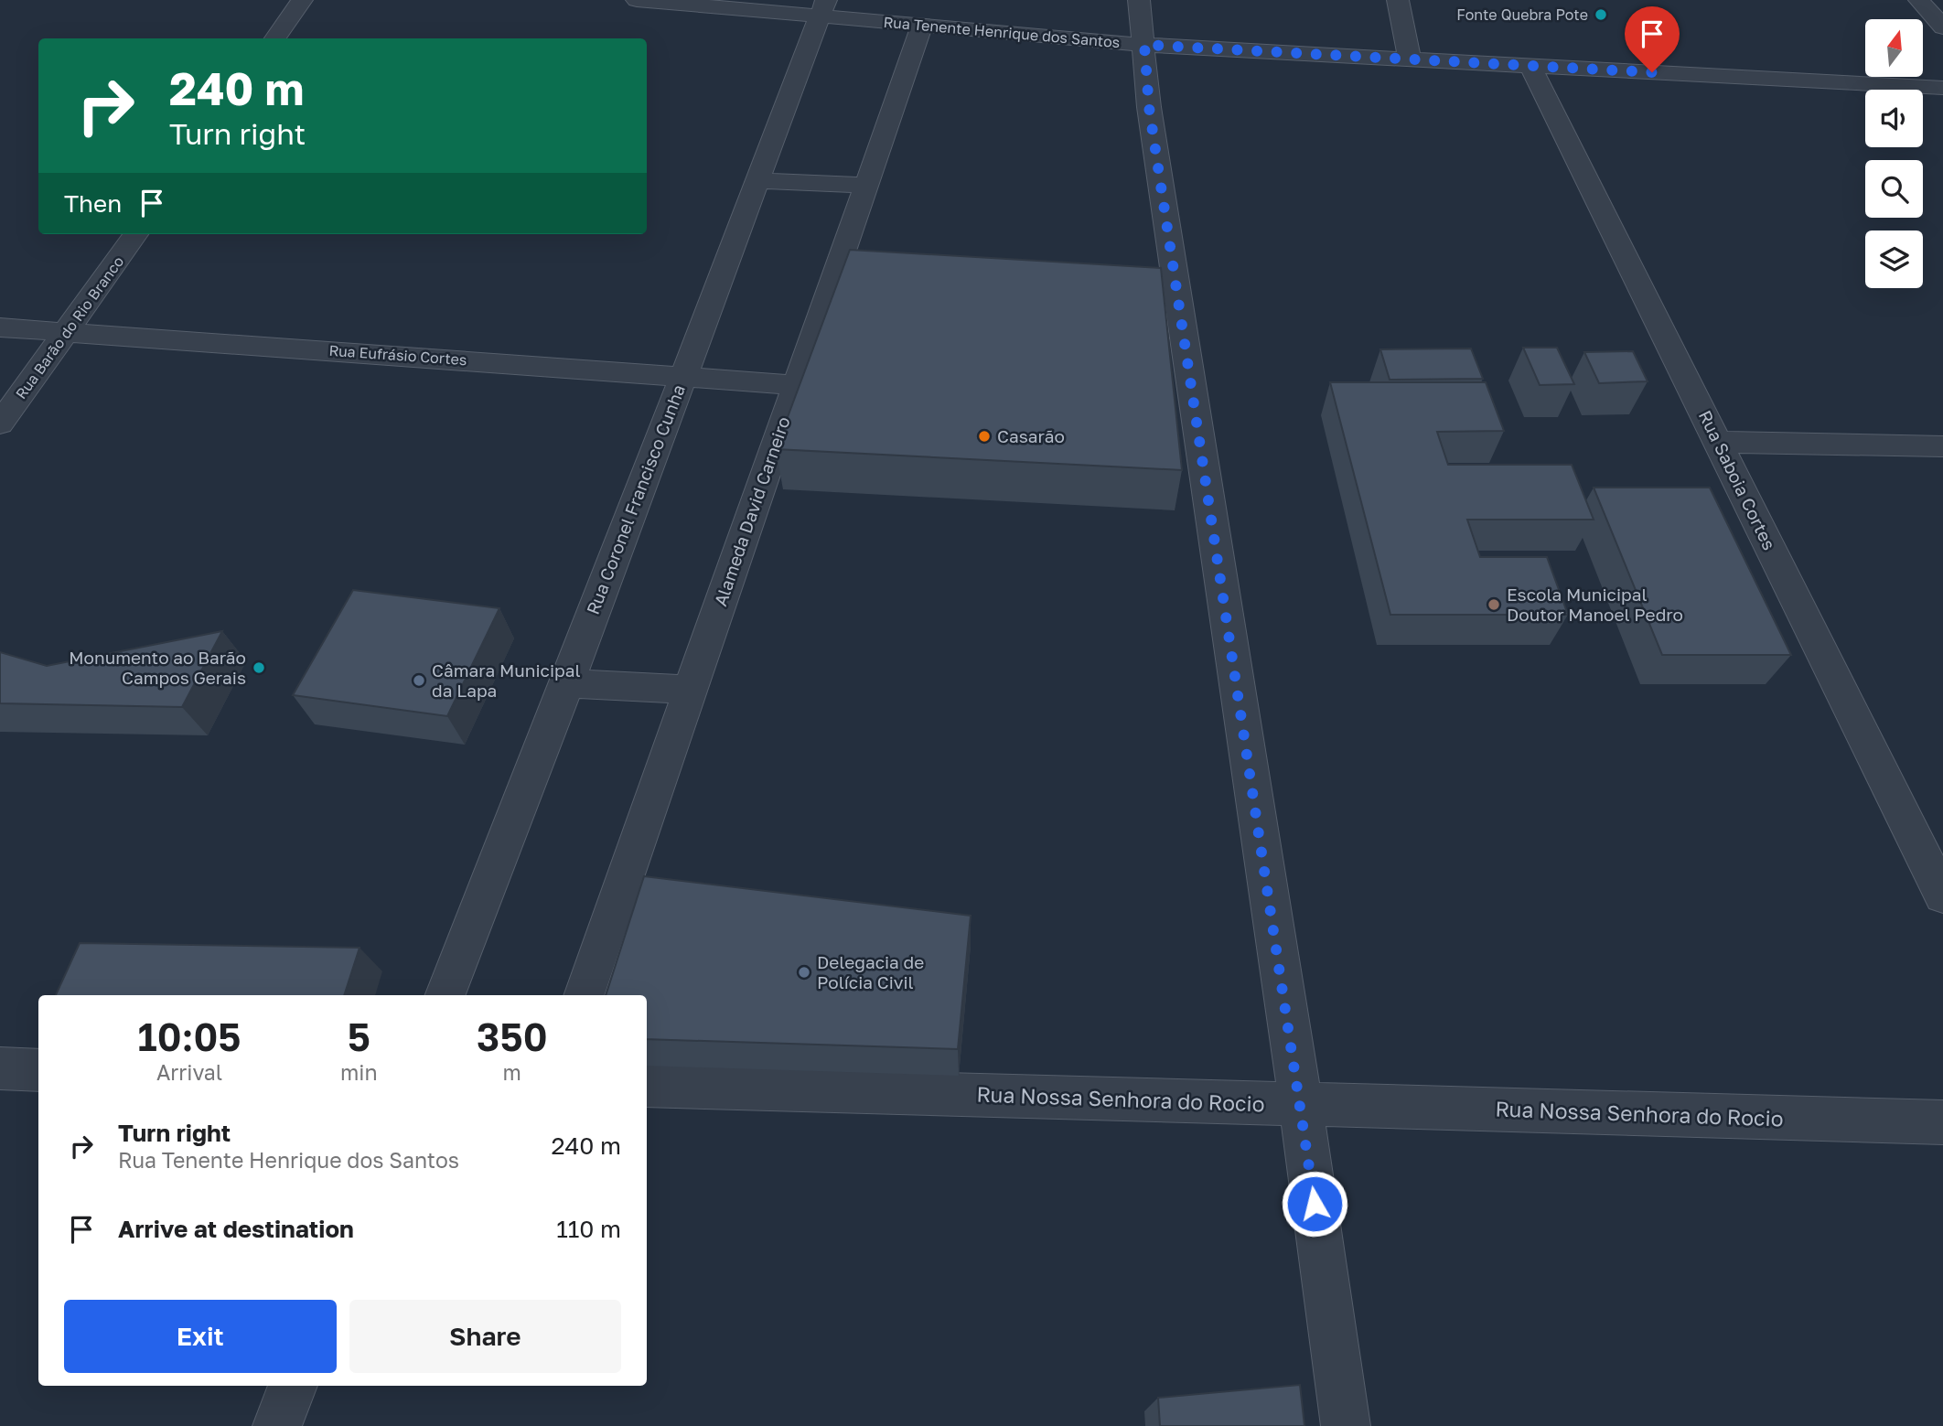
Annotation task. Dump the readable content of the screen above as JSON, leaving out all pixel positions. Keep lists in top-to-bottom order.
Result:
{
  "streets": {
    "street": [
      "Rua Tenente Henrique dos Santos",
      "Rua Barão do Rio Branco",
      "Rua Eufrásio Cortes",
      "Rua Saboia Cortes",
      "Rua Coronel Francisco Cunha",
      "Alameda David Carneiro",
      "Rua Nossa Senhora do Rocio"
    ]
  },
  "crossings": [
    ["Rua Tenente Henrique dos Santos", "Rua Saboia Cortes"],
    ["Rua Tenente Henrique dos Santos", "Rua Coronel Francisco Cunha"],
    ["Rua Tenente Henrique dos Santos", "Alameda David Carneiro"],
    ["Rua Barão do Rio Branco", "Rua Eufrásio Cortes"],
    ["Rua Eufrásio Cortes", "Rua Coronel Francisco Cunha"],
    ["Rua Eufrásio Cortes", "Alameda David Carneiro"]
  ],
  "places": [
    "Fonte Quebra Pote",
    "Casarão",
    "Escola Municipal Doutor Manoel Pedro",
    "Monumento ao Barão Campos Gerais",
    "Câmara Municipal da Lapa",
    "Delegacia de Polícia Civil"
  ],
  "north": "top",
  "page": {
    "turn": ["240 m", "Turn right"],
    "then": "Then",
    "eta": [
      "10:05",
      "Arrival",
      "5",
      "min",
      "350",
      "m"
    ],
    "list": [
      {
        "name": "Turn right",
        "note": "Rua Tenente Henrique dos Santos",
        "value": "240 m"
      },
      {
        "name": "Arrive at destination",
        "value": "110 m"
      }
    ],
    "buttons": ["Exit", "Share"]
  }
}
